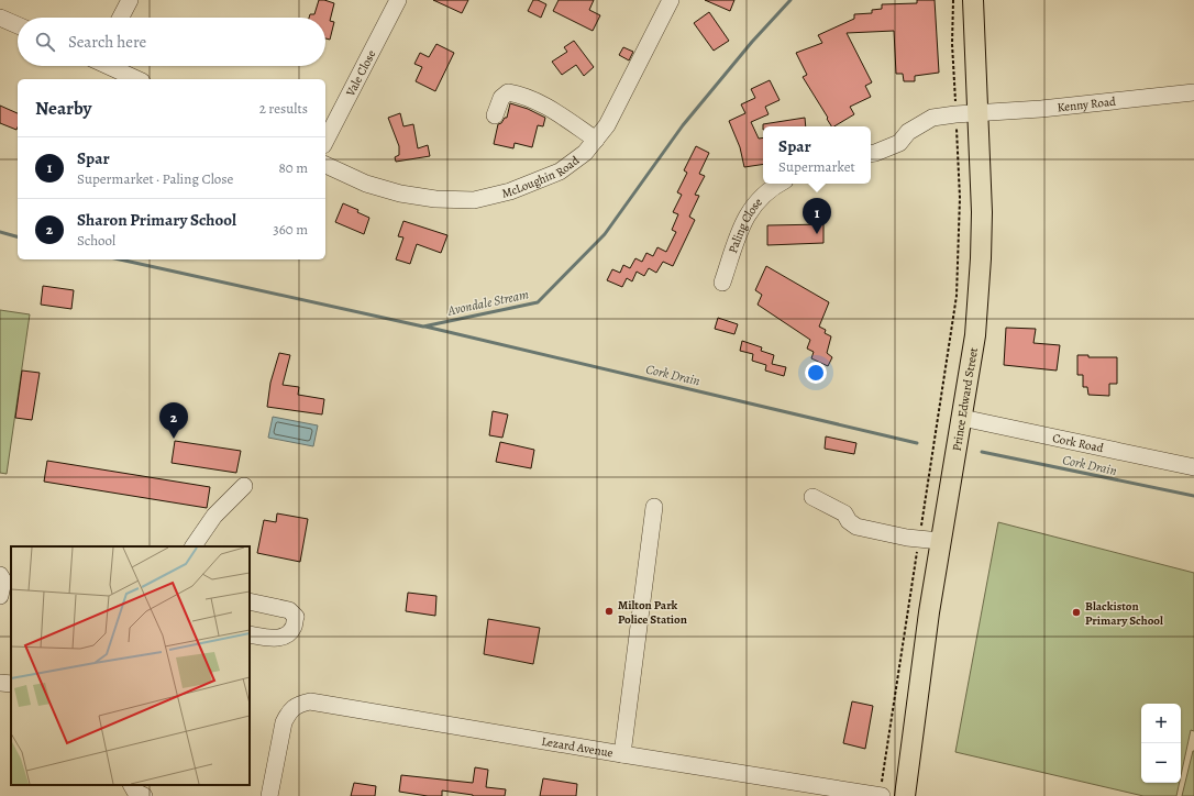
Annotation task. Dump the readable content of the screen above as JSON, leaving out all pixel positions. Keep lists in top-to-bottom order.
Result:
{
  "streets": {
    "main road": ["Prince Edward Street"],
    "street": [
      "Vale Close",
      "Kenny Road",
      "McLoughin Road",
      "Paling Close",
      "Cork Road",
      "Lezard Avenue"
    ]
  },
  "crossings": [
    ["Kenny Road", "Prince Edward Street"],
    ["Prince Edward Street", "Cork Road"]
  ],
  "water": ["Avondale Stream", "Cork Drain"],
  "places": ["Milton Park Police Station", "Blackiston Primary School"],
  "page": {
    "search": "Search here",
    "heading": ["Nearby", "2 results"],
    "popup": ["Spar", "Supermarket"],
    "list": [
      {
        "mark": "1",
        "name": "Spar",
        "note": "Supermarket · Paling Close",
        "value": "80 m"
      },
      {
        "mark": "2",
        "name": "Sharon Primary School",
        "note": "School",
        "value": "360 m"
      }
    ],
    "pins": ["1", "2"],
    "map_buttons": ["+", "−"]
  }
}
